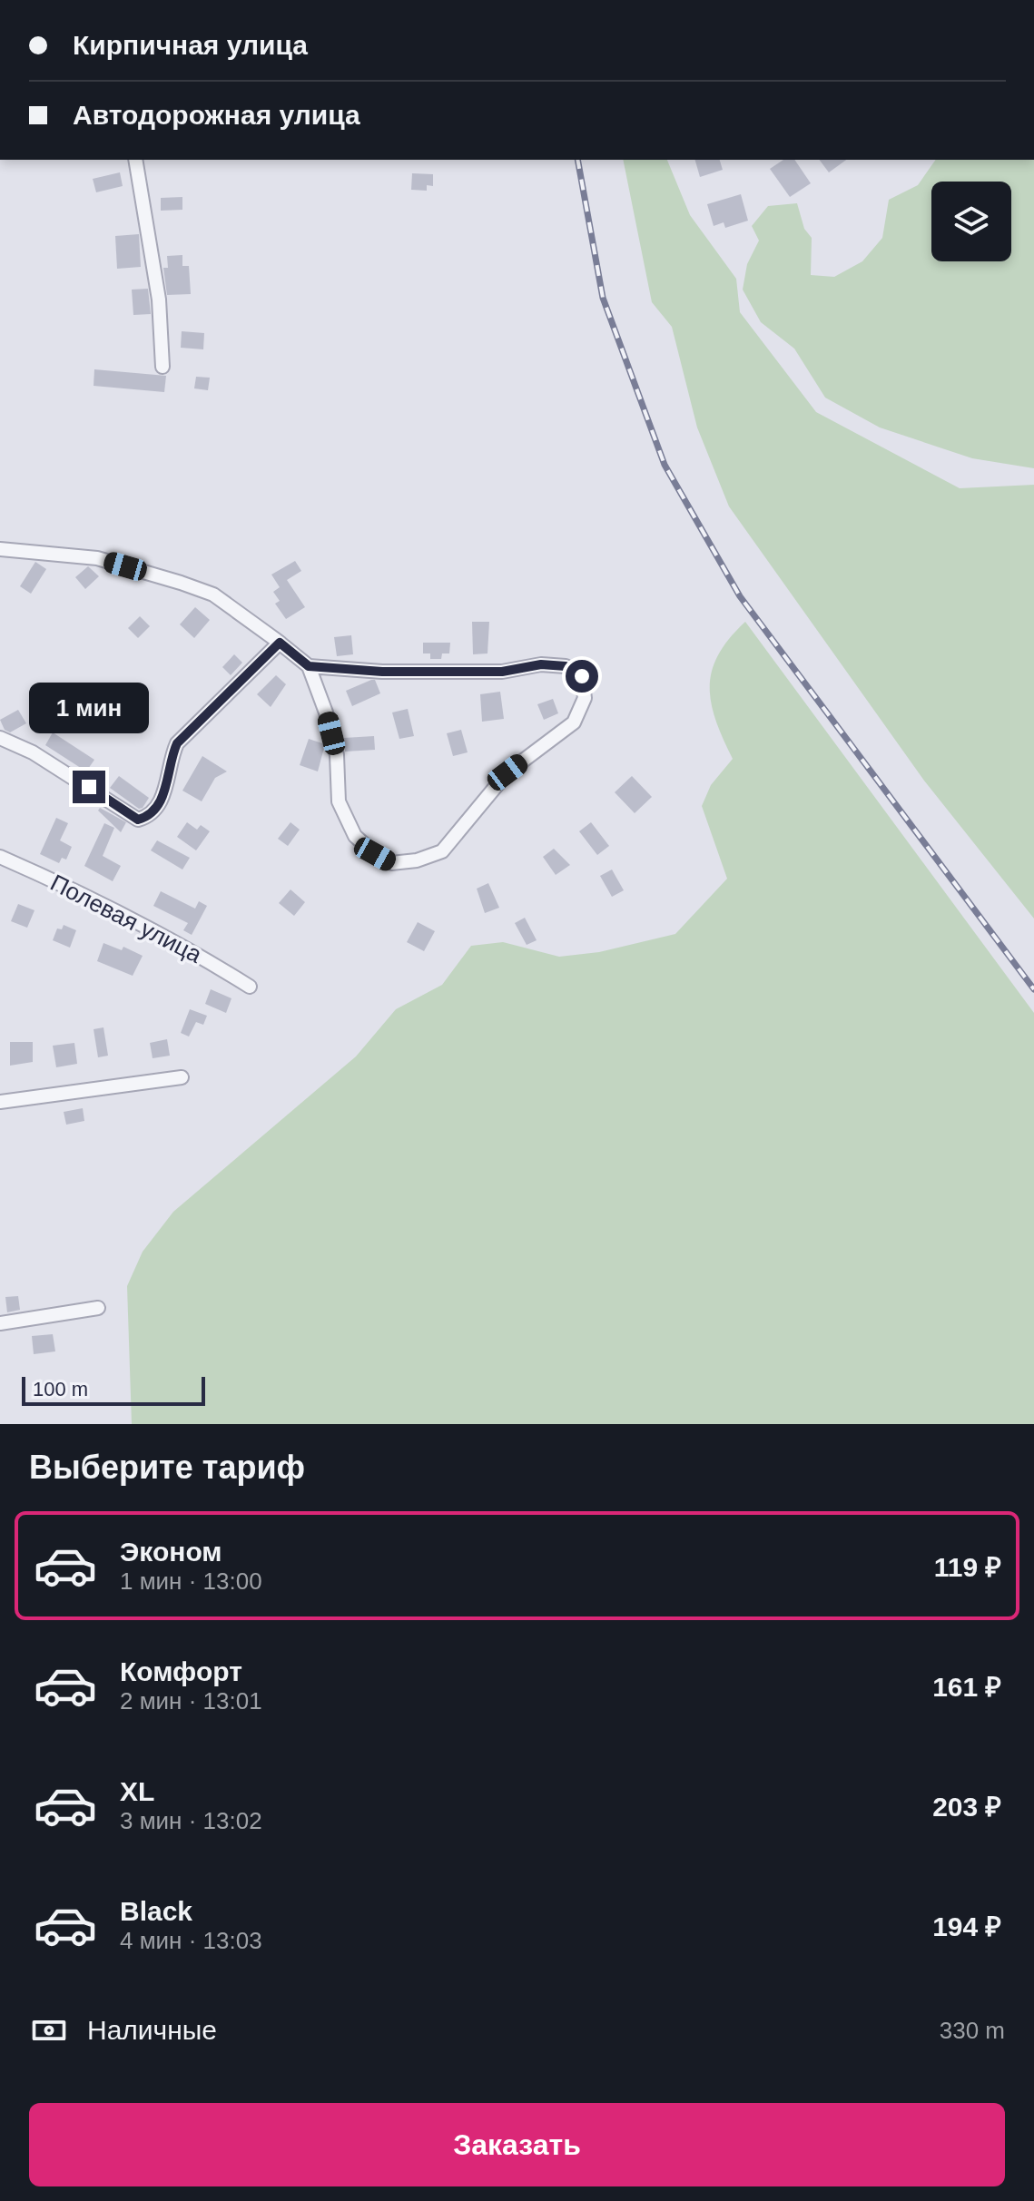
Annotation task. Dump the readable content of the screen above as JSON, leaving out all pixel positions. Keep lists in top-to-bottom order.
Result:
{
  "streets": {
    "street": ["Полевая улица"]
  },
  "scale_bar": "100 m",
  "page": {
    "banner": ["Кирпичная улица", "Автодорожная улица"],
    "bubble": "1 мин",
    "scale": "100 m",
    "heading": "Выберите тариф",
    "list": [
      {
        "name": "Эконом",
        "note": "1 мин · 13:00",
        "value": "119 ₽"
      },
      {
        "name": "Комфорт",
        "note": "2 мин · 13:01",
        "value": "161 ₽"
      },
      {
        "name": "XL",
        "note": "3 мин · 13:02",
        "value": "203 ₽"
      },
      {
        "name": "Black",
        "note": "4 мин · 13:03",
        "value": "194 ₽"
      }
    ],
    "pay": ["Наличные", "330 m"],
    "buttons": "Заказать"
  }
}
